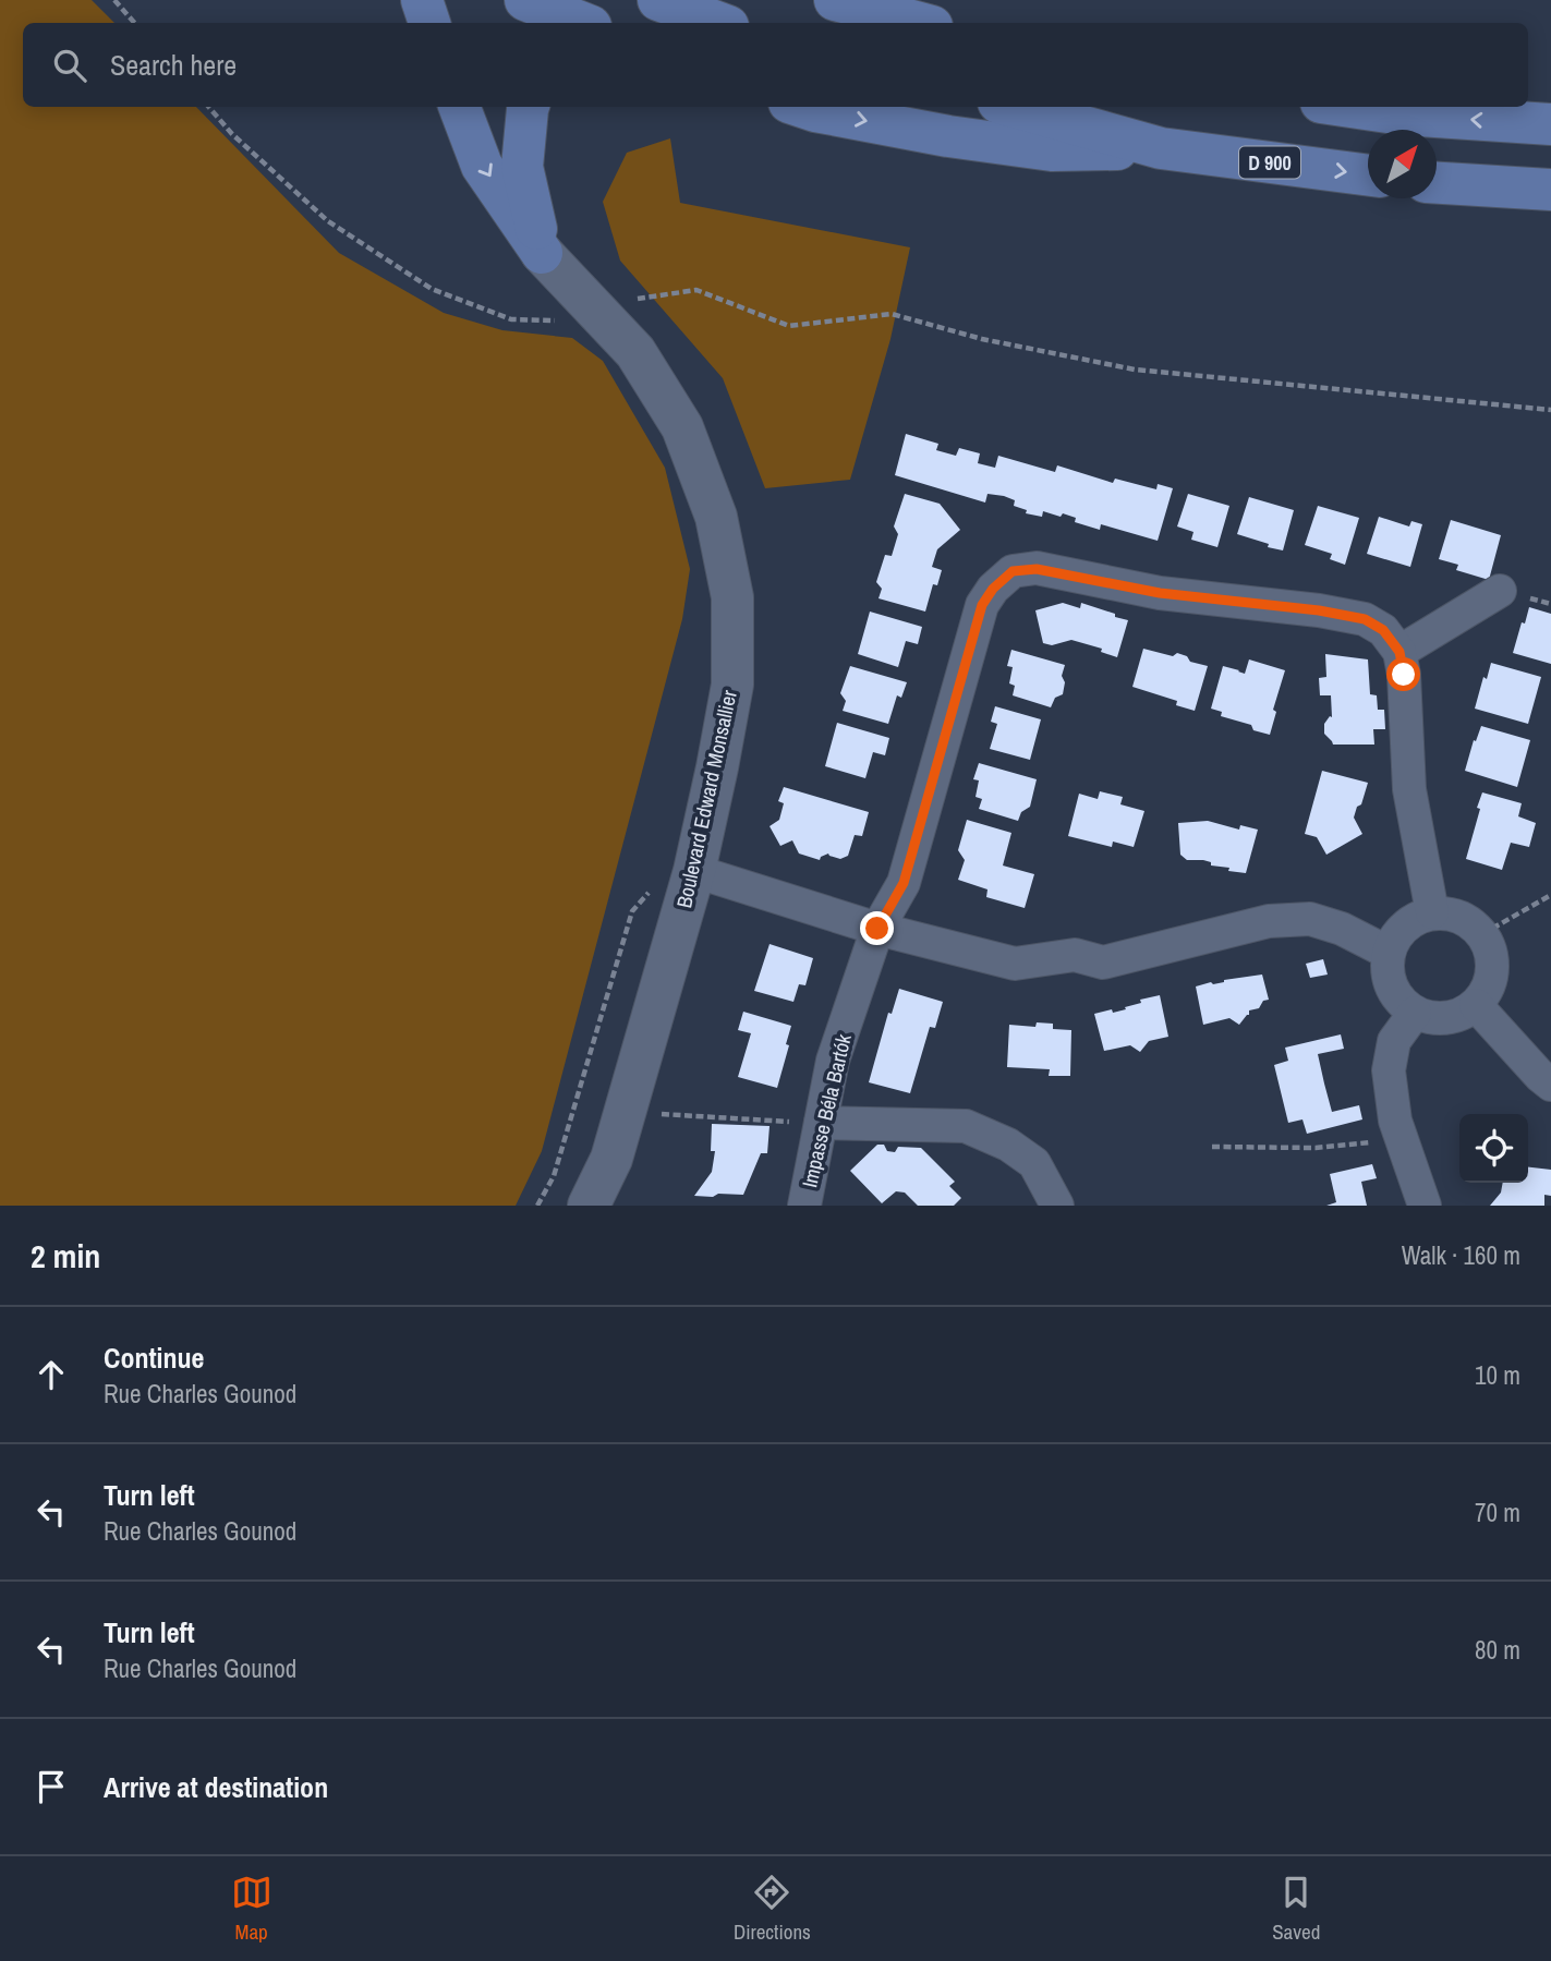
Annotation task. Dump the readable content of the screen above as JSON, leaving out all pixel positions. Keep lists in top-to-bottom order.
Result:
{
  "streets": {
    "main road": ["D 900"],
    "street": ["Boulevard Edward Monsallier", "Impasse Béla Bartók"]
  },
  "north": "top right",
  "page": {
    "search": "Search here",
    "heading": ["2 min", "Walk · 160 m"],
    "list": [
      ["Continue", "Rue Charles Gounod", "10 m"],
      ["Turn left", "Rue Charles Gounod", "70 m"],
      ["Turn left", "Rue Charles Gounod", "80 m"],
      "Arrive at destination"
    ],
    "nav": ["Map", "Directions", "Saved"]
  }
}
